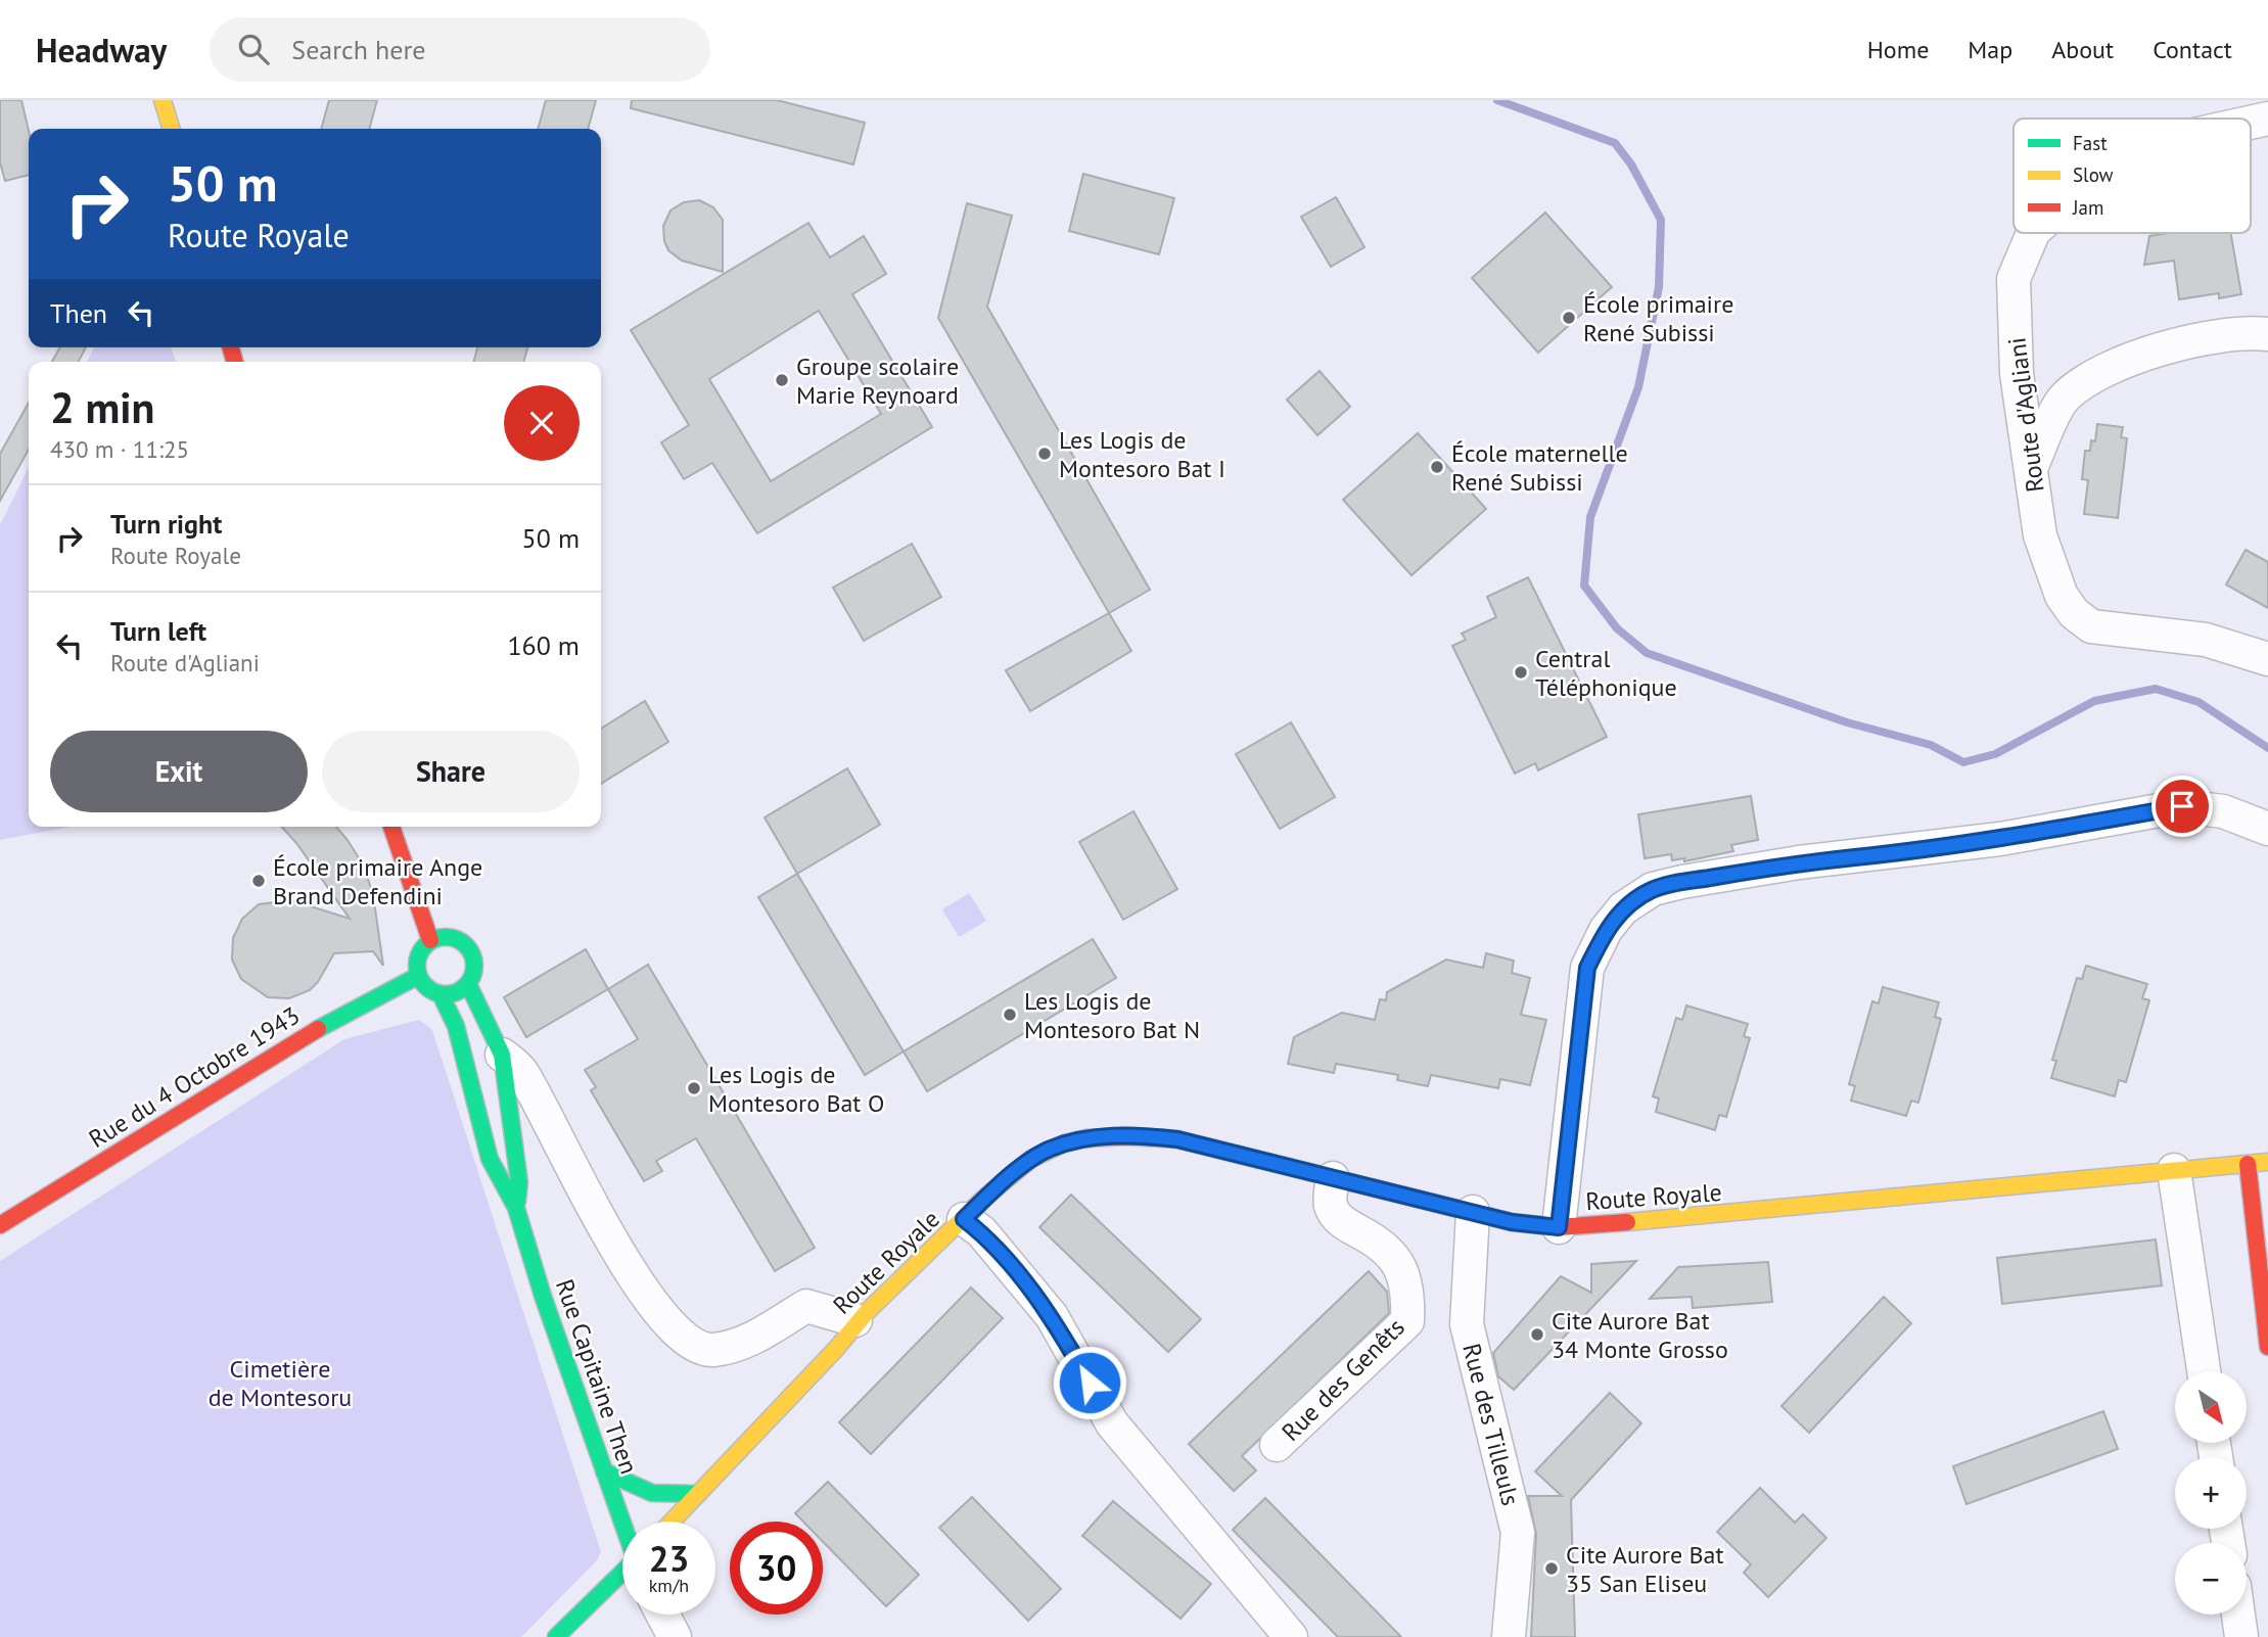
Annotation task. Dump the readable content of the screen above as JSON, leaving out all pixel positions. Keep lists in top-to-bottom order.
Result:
{
  "streets": {
    "main road": ["Rue du 4 Octobre 1943", "Route Royale", "Rue Capitaine Then"],
    "street": ["Route d'Agliani", "Rue des Genêts", "Rue des Tilleuls"]
  },
  "crossings": [
    ["Rue du 4 Octobre 1943", "Rue Capitaine Then"],
    ["Route Royale", "Rue des Genêts"],
    ["Route Royale", "Rue des Tilleuls"]
  ],
  "parks": ["Cimetière de Montesoru"],
  "places": [
    "École primaire René Subissi",
    "Groupe scolaire Marie Reynoard",
    "Les Logis de Montesoro Bat I",
    "École maternelle René Subissi",
    "Central Téléphonique",
    "École primaire Ange Brand Defendini",
    "Les Logis de Montesoro Bat N",
    "Les Logis de Montesoro Bat O",
    "Cite Aurore Bat 34 Monte Grosso",
    "Cite Aurore Bat 35 San Eliseu"
  ],
  "legend": ["Fast", "Slow", "Jam"],
  "north": "bottom right",
  "page": {
    "header": "Headway",
    "search": "Search here",
    "nav": [
      "Home",
      "Map",
      "About",
      "Contact"
    ],
    "turn": ["50 m", "Route Royale"],
    "then": "Then",
    "heading": ["2 min", "430 m · 11:25"],
    "list": [
      {
        "name": "Turn right",
        "note": "Route Royale",
        "value": "50 m"
      },
      {
        "name": "Turn left",
        "note": "Route d'Agliani",
        "value": "160 m"
      }
    ],
    "buttons": ["Exit", "Share"],
    "map_buttons": ["+", "−"],
    "speed": "23 km/h",
    "limit": "30"
  }
}
